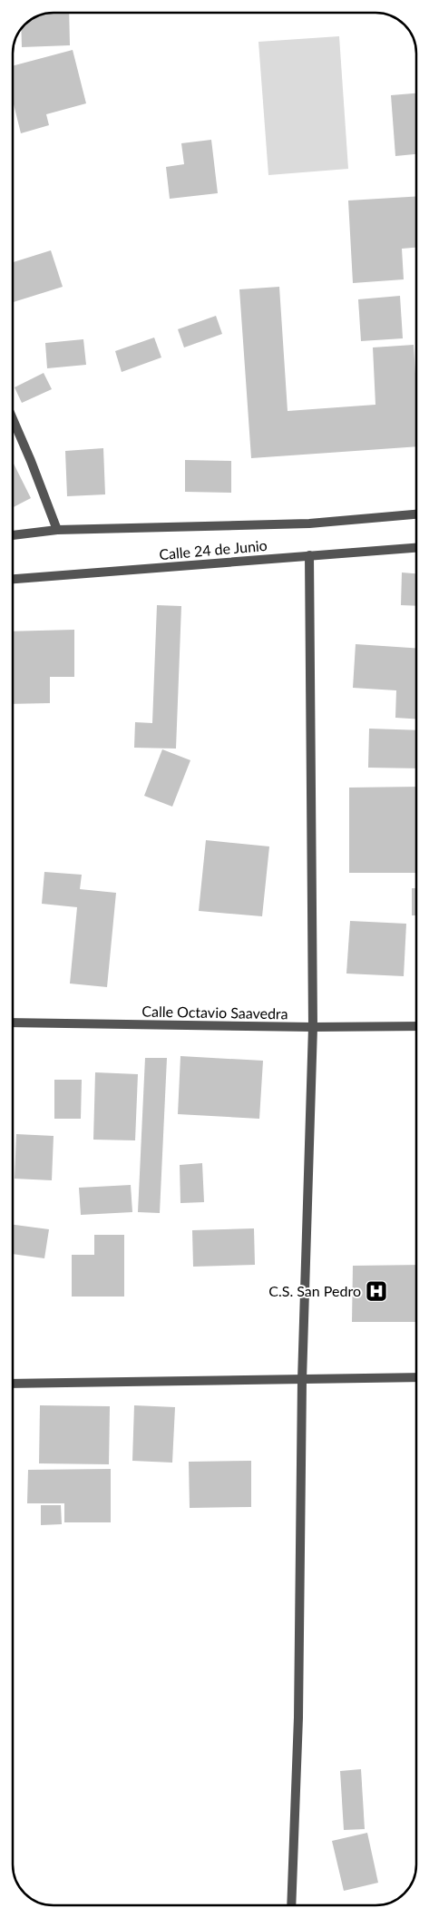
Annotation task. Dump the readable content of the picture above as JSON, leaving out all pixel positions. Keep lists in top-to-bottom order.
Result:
{
  "streets": {
    "street": ["Calle 24 de Junio", "Calle Octavio Saavedra"]
  },
  "places": {
    "hospital": ["C.S. San Pedro"]
  }
}
